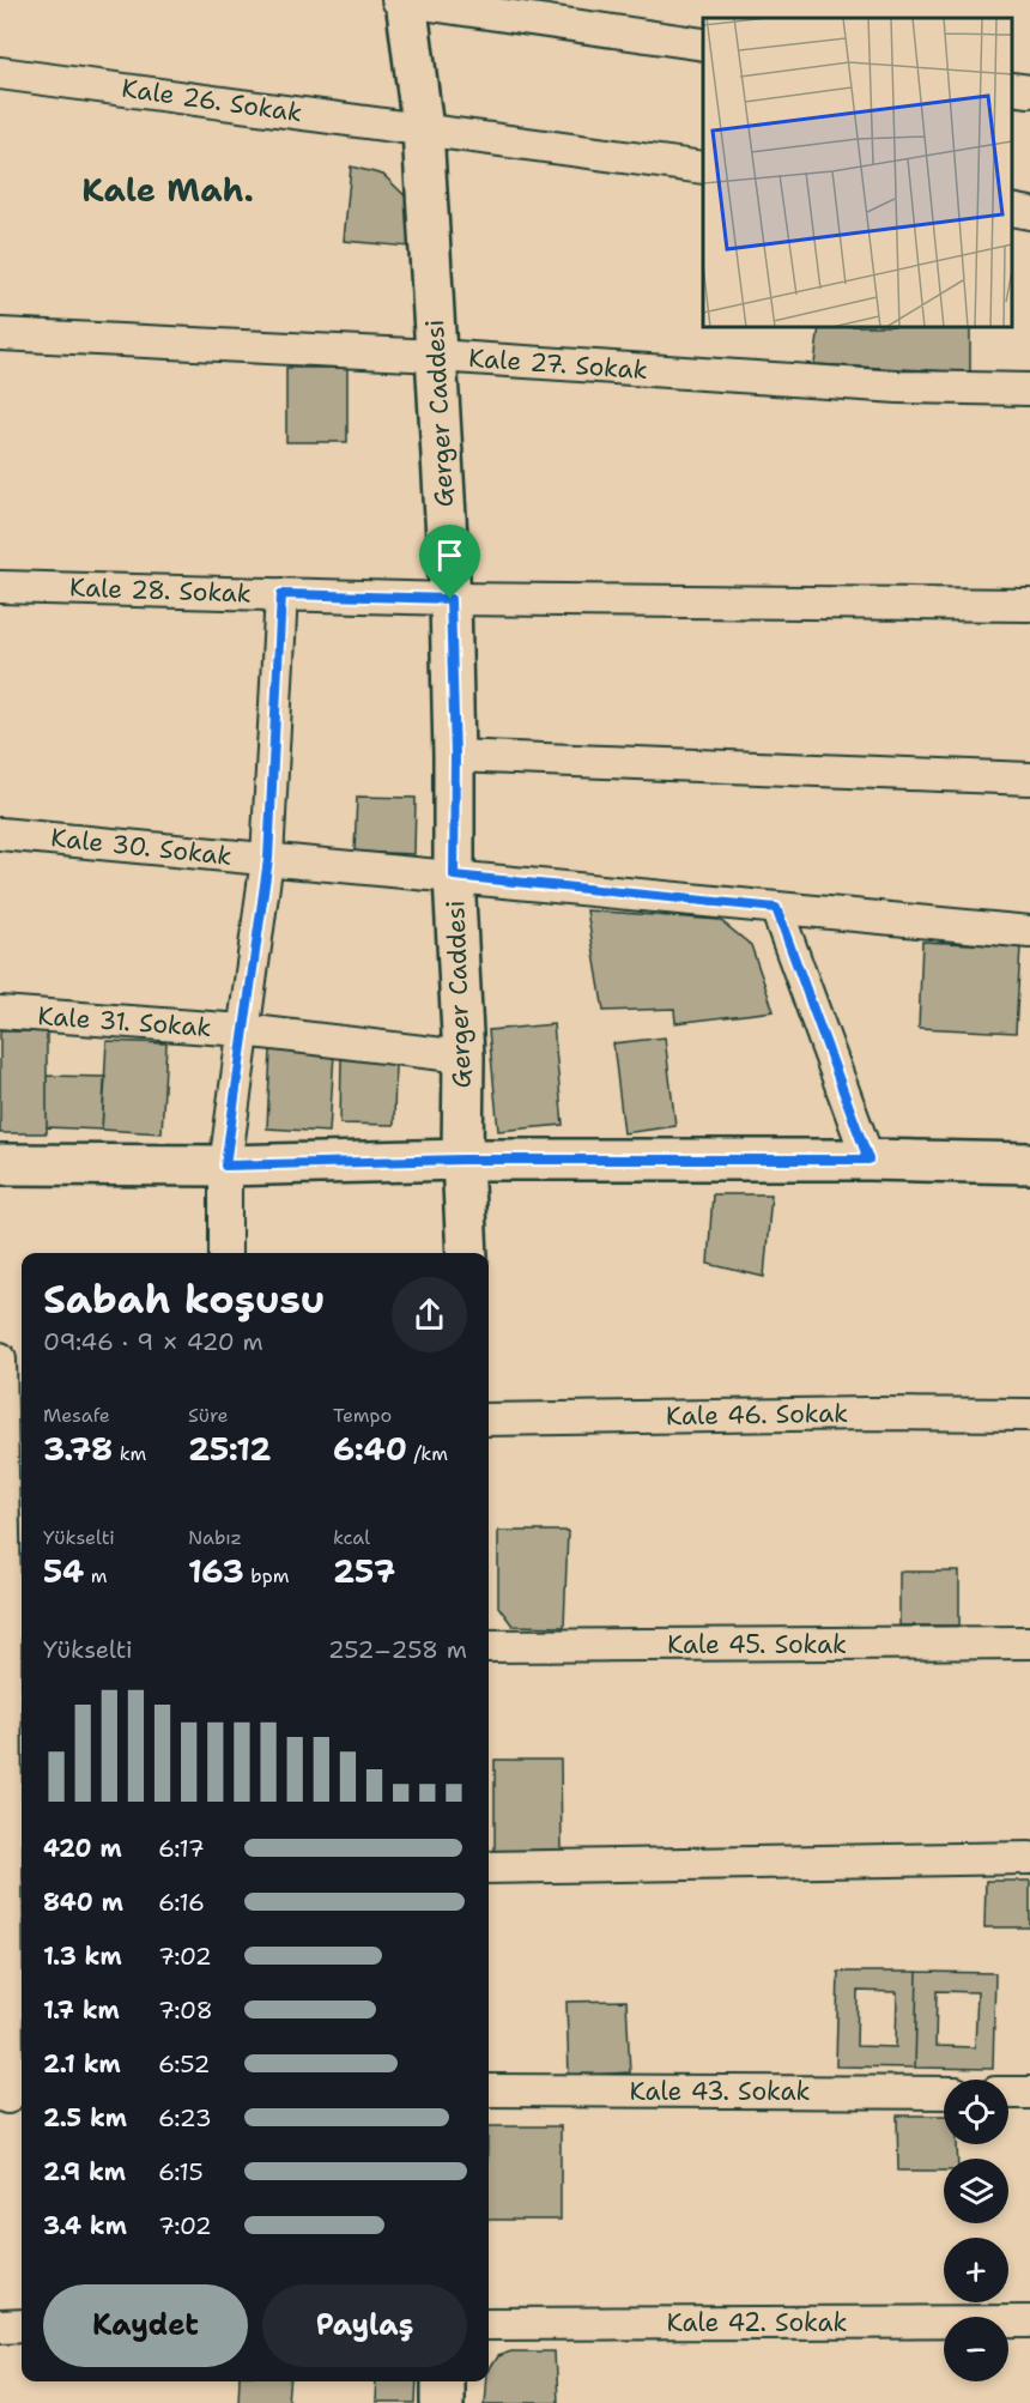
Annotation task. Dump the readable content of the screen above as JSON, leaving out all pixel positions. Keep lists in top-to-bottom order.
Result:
{
  "streets": {
    "street": [
      "Kale 26. Sokak",
      "Kale 27. Sokak",
      "Gerger Caddesi",
      "Kale 28. Sokak",
      "Kale 30. Sokak",
      "Kale 31. Sokak",
      "Kale 46. Sokak",
      "Kale 45. Sokak",
      "Kale 43. Sokak",
      "Kale 42. Sokak"
    ]
  },
  "crossings": [
    ["Kale 26. Sokak", "Gerger Caddesi"],
    ["Kale 27. Sokak", "Gerger Caddesi"],
    ["Gerger Caddesi", "Kale 28. Sokak"],
    ["Gerger Caddesi", "Kale 30. Sokak"],
    ["Gerger Caddesi", "Kale 31. Sokak"]
  ],
  "districts": ["Kale Mah."],
  "page": {
    "heading": ["Sabah koşusu", "09:46 · 9 × 420 m"],
    "stats": [
      ["Mesafe", "3.78 km"],
      ["Süre", "25:12"],
      ["Tempo", "6:40 /km"],
      ["Yükselti", "54 m"],
      ["Nabız", "163 bpm"],
      ["kcal", "257"]
    ],
    "chart": ["Yükselti", "252–258 m"],
    "list": [
      {
        "name": "420 m",
        "note": "6:17"
      },
      {
        "name": "840 m",
        "note": "6:16"
      },
      {
        "name": "1.3 km",
        "note": "7:02"
      },
      {
        "name": "1.7 km",
        "note": "7:08"
      },
      {
        "name": "2.1 km",
        "note": "6:52"
      },
      {
        "name": "2.5 km",
        "note": "6:23"
      },
      {
        "name": "2.9 km",
        "note": "6:15"
      },
      {
        "name": "3.4 km",
        "note": "7:02"
      }
    ],
    "map_buttons": ["+", "−"],
    "buttons": ["Kaydet", "Paylaş"]
  }
}
